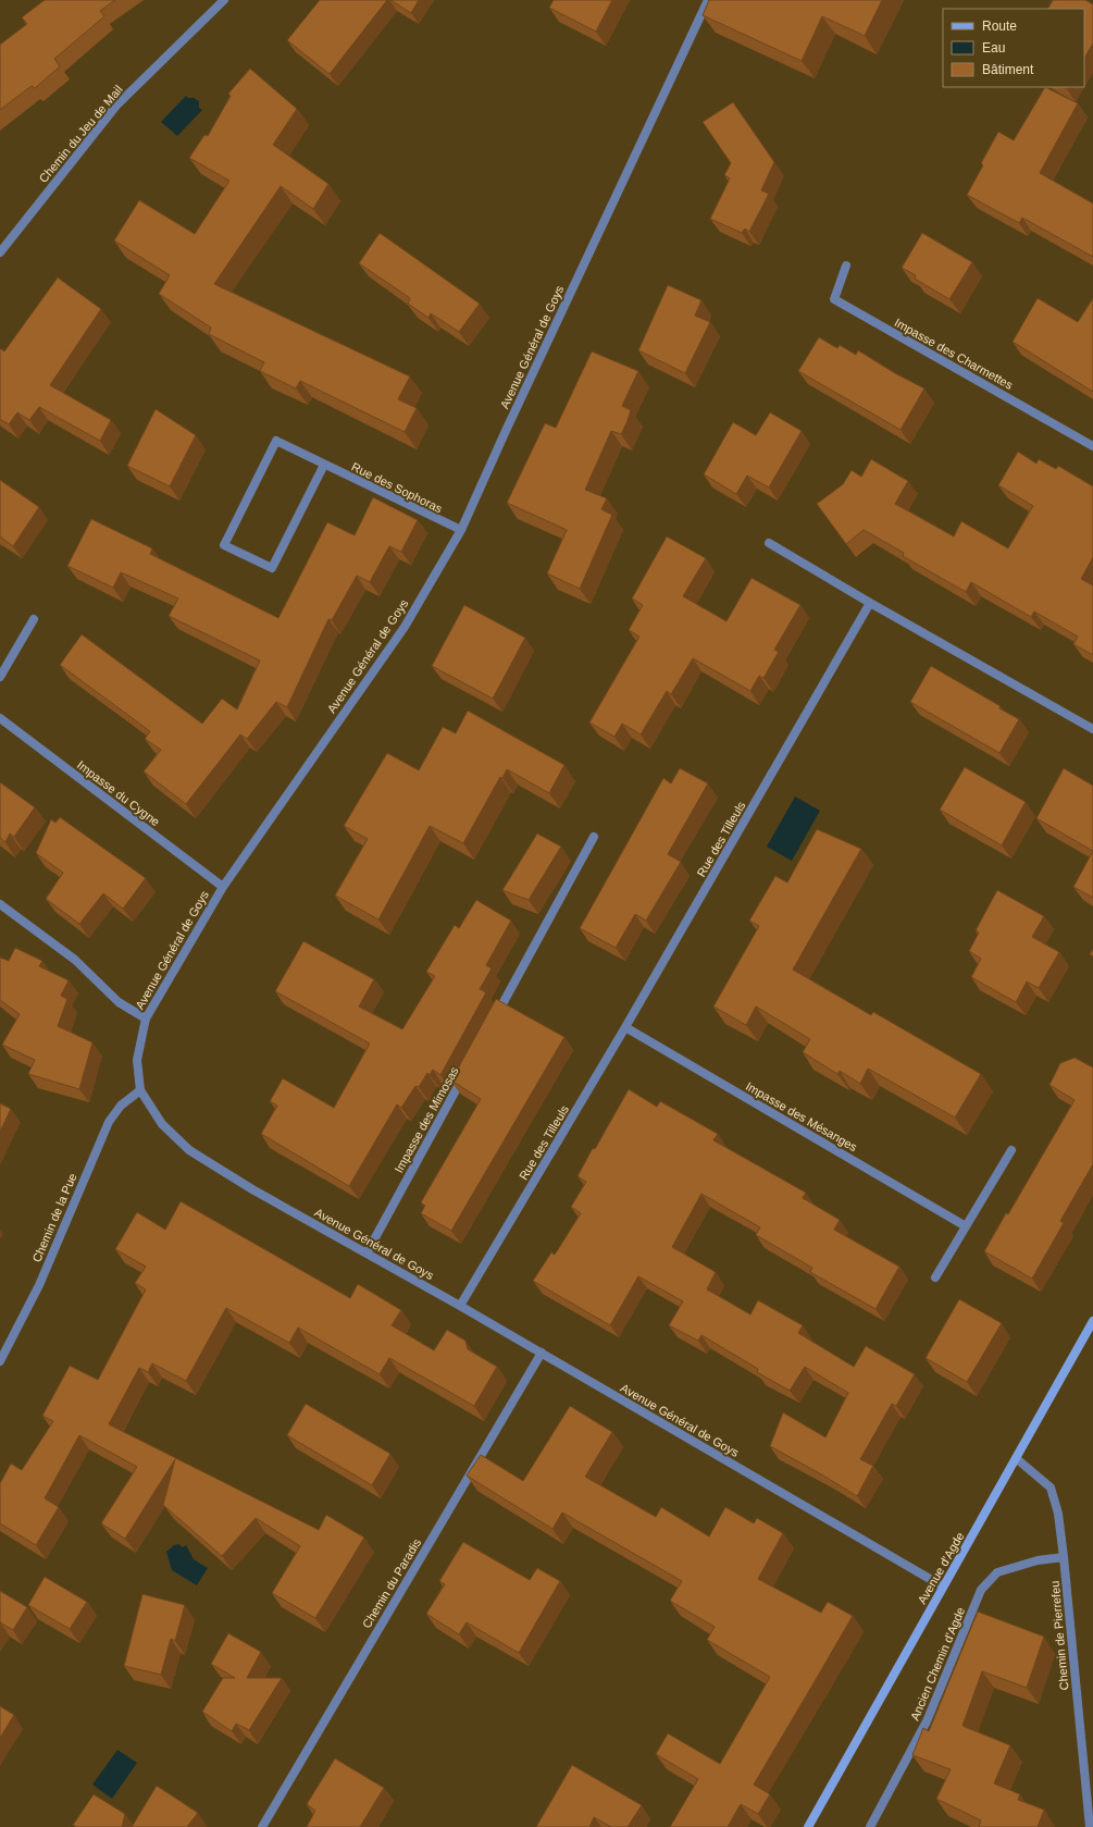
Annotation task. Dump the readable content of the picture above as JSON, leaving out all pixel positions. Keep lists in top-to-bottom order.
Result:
{
  "streets": {
    "main road": ["Avenue d'Agde"],
    "street": [
      "Chemin du Jeu de Mail",
      "Avenue Général de Goys",
      "Impasse des Charmettes",
      "Rue des Sophoras",
      "Impasse du Cygne",
      "Rue des Tilleuls",
      "Impasse des Mésanges",
      "Impasse des Mimosas",
      "Chemin de la Pue",
      "Chemin du Paradis",
      "Chemin de Pierrefeu",
      "Ancien Chemin d'Agde"
    ]
  },
  "crossings": [
    ["Avenue Général de Goys", "Rue des Sophoras"],
    ["Avenue Général de Goys", "Impasse du Cygne"],
    ["Avenue Général de Goys", "Rue des Tilleuls"],
    ["Avenue Général de Goys", "Impasse des Mimosas"],
    ["Avenue Général de Goys", "Chemin de la Pue"],
    ["Avenue Général de Goys", "Avenue d'Agde"],
    ["Avenue Général de Goys", "Chemin du Paradis"],
    ["Rue des Tilleuls", "Impasse des Mésanges"],
    ["Avenue d'Agde", "Chemin de Pierrefeu"],
    ["Chemin de Pierrefeu", "Ancien Chemin d'Agde"]
  ],
  "legend": ["Route", "Eau", "Bâtiment"]
}
